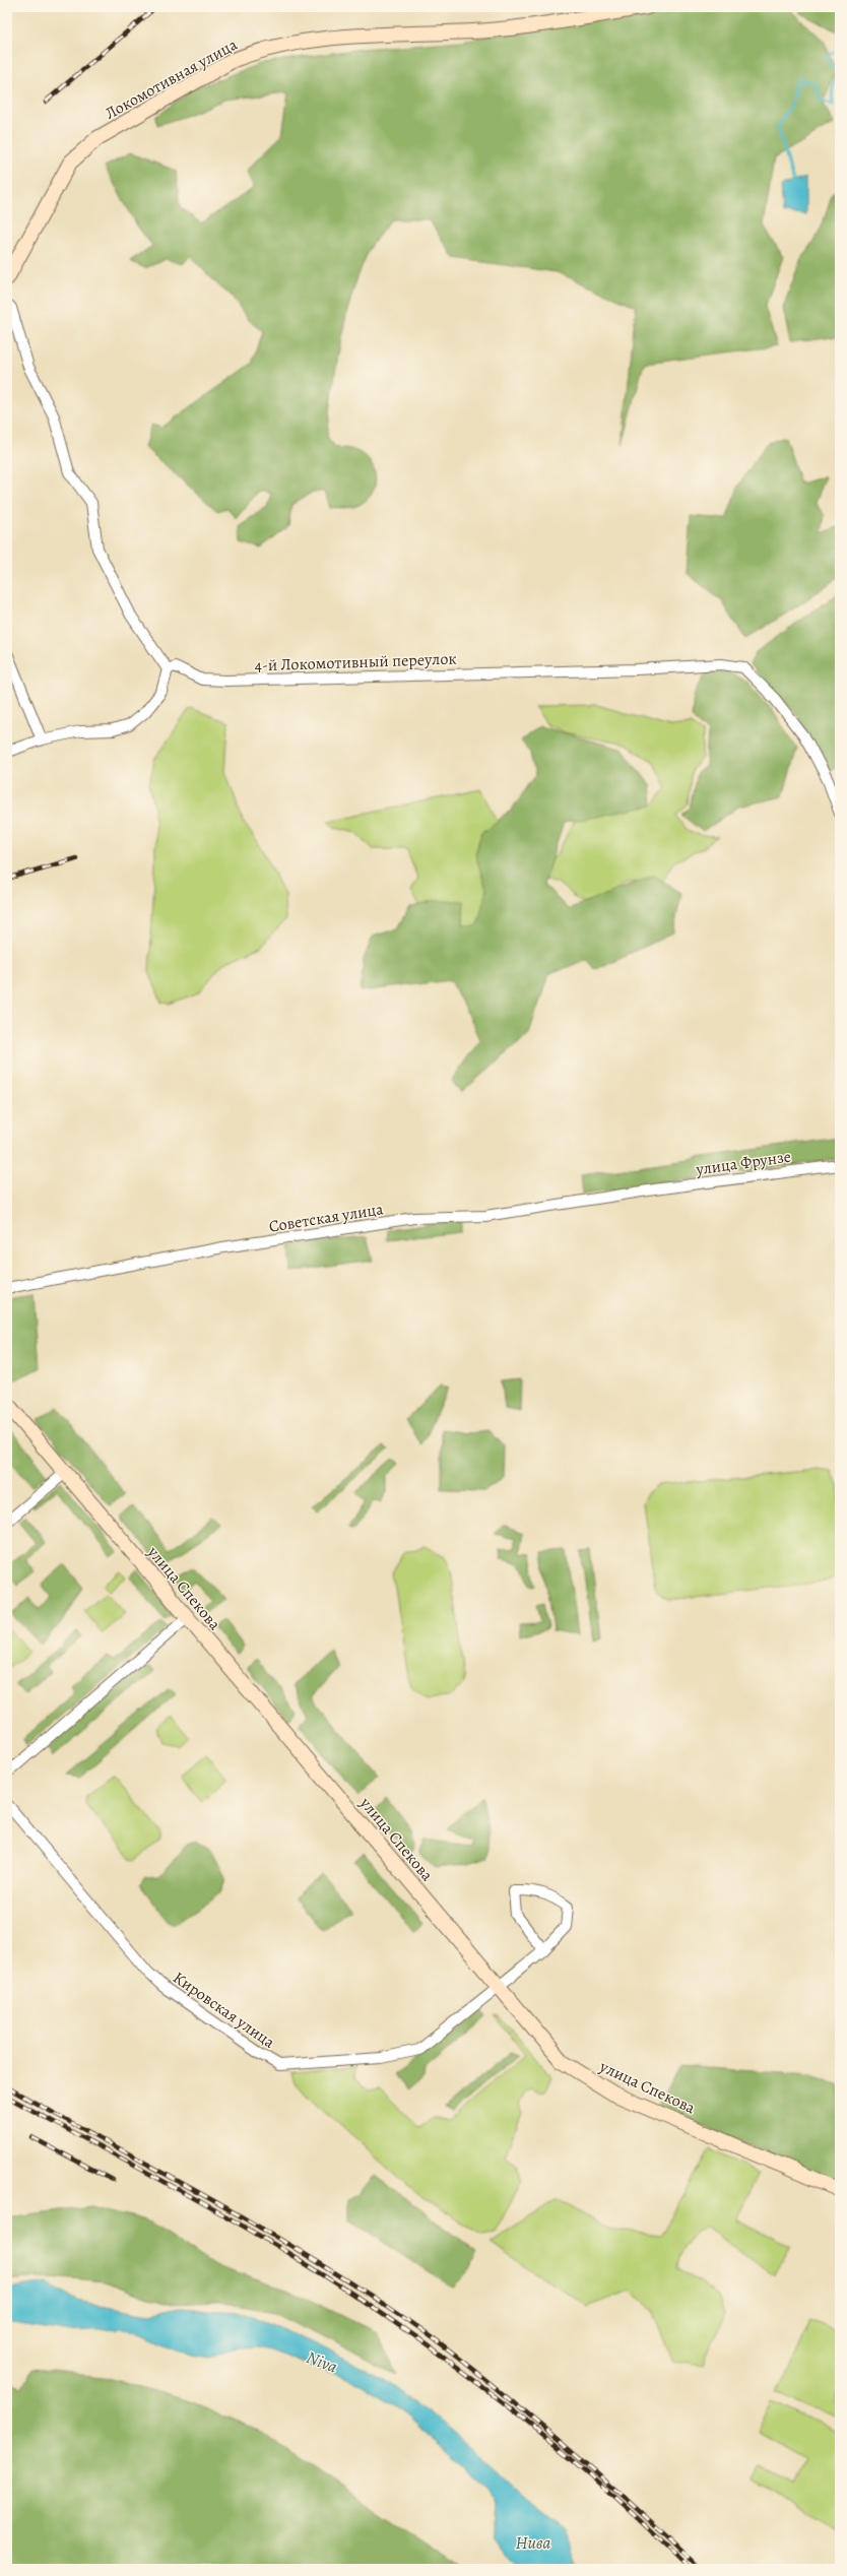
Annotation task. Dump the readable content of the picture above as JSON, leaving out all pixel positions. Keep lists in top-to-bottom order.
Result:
{
  "streets": {
    "main road": ["Локомотивная улица", "улица Спекова"],
    "street": [
      "4-й Локомотивный переулок",
      "улица Фрунзе",
      "Советская улица",
      "Кировская улица"
    ]
  },
  "crossings": [
    ["улица Фрунзе", "Советская улица"],
    ["улица Спекова", "Кировская улица"]
  ],
  "water": ["Niva", "Нива"]
}
